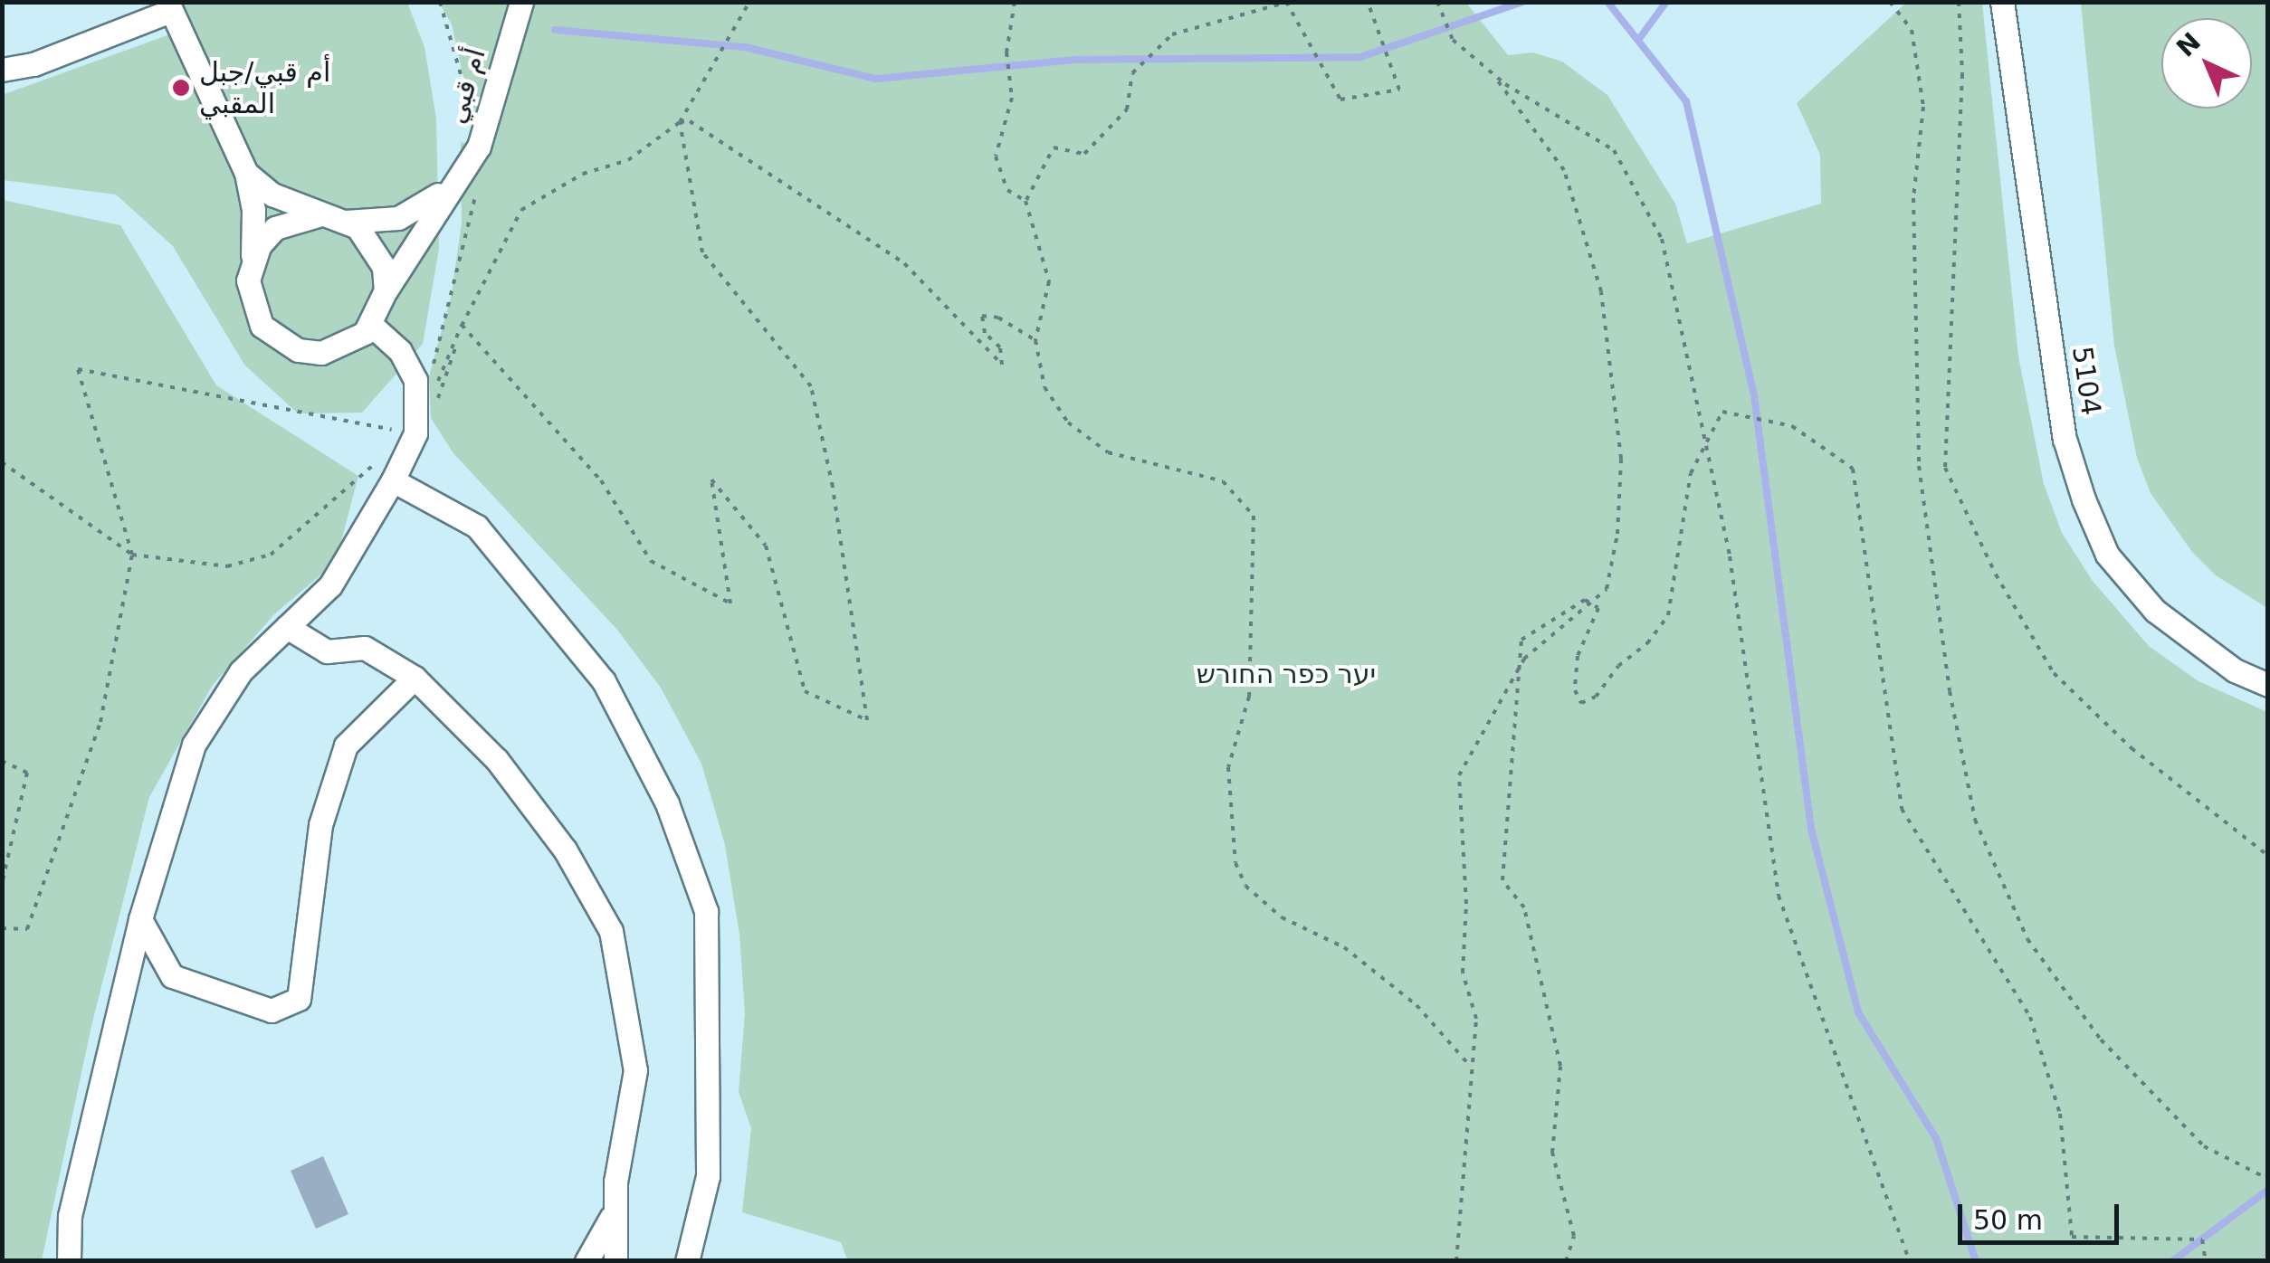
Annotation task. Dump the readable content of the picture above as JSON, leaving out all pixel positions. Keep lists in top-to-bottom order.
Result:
{
  "streets": {
    "street": ["أم قبي", "5104"]
  },
  "parks": ["יער כפר החורש"],
  "places": ["أم قبي/جبل المقبي"],
  "scale_bar": "50 m",
  "north": "top left"
}
